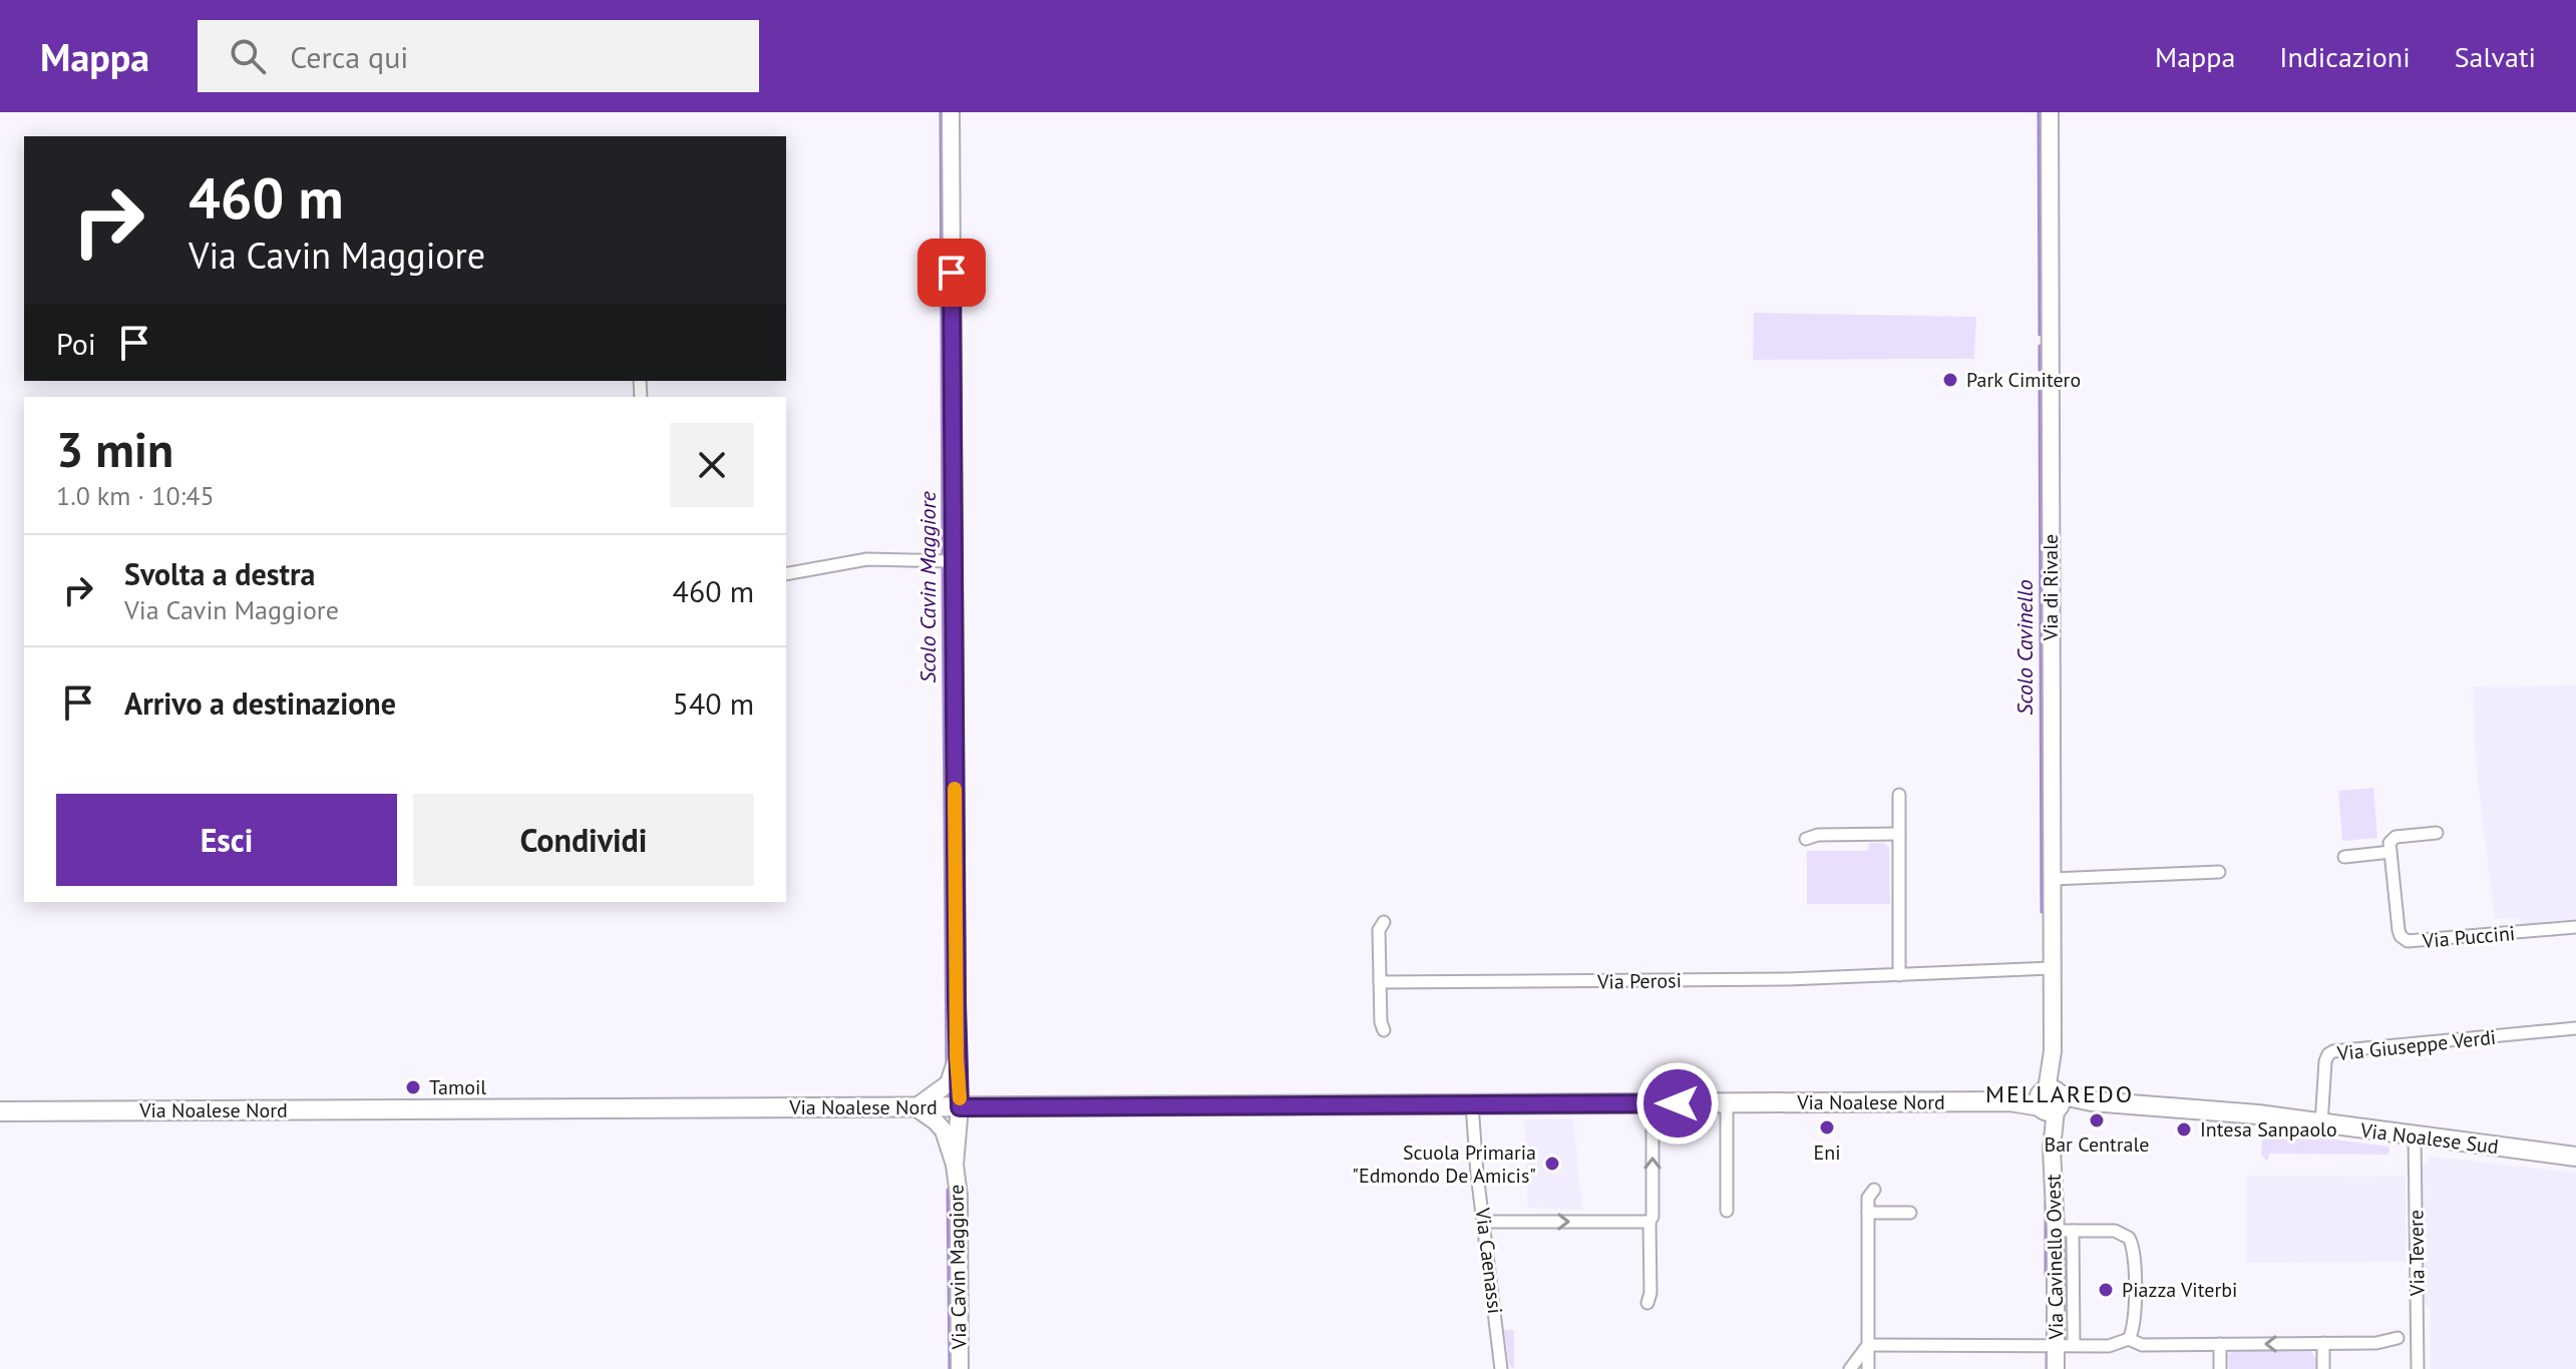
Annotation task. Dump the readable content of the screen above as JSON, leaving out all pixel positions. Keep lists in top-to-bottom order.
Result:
{
  "streets": {
    "main road": ["Via Noalese Nord", "Via Noalese Sud"],
    "street": [
      "Via di Rivale",
      "Via Puccini",
      "Via Perosi",
      "Via Giuseppe Verdi",
      "Via Tevere",
      "Via Cavinello Ovest",
      "Via Caenassi",
      "Via Cavin Maggiore"
    ]
  },
  "crossings": [
    ["Via di Rivale", "Via Perosi"],
    ["Via di Rivale", "Via Noalese Nord"],
    ["Via di Rivale", "Via Noalese Sud"],
    ["Via di Rivale", "Via Cavinello Ovest"],
    ["Via Giuseppe Verdi", "Via Noalese Sud"],
    ["Via Noalese Nord", "Via Noalese Sud"],
    ["Via Noalese Nord", "Via Cavinello Ovest"],
    ["Via Noalese Nord", "Via Caenassi"],
    ["Via Noalese Nord", "Via Cavin Maggiore"],
    ["Via Noalese Sud", "Via Tevere"],
    ["Via Noalese Sud", "Via Cavinello Ovest"]
  ],
  "districts": ["MELLAREDO"],
  "water": ["Scolo Cavin Maggiore", "Scolo Cavinello"],
  "places": [
    "Park Cimitero",
    "Tamoil",
    "Bar Centrale",
    "Eni",
    "Intesa Sanpaolo",
    "Scuola Primaria \"Edmondo De Amicis\"",
    "Piazza Viterbi"
  ],
  "page": {
    "header": "Mappa",
    "search": "Cerca qui",
    "nav": ["Mappa", "Indicazioni", "Salvati"],
    "turn": ["460 m", "Via Cavin Maggiore"],
    "then": "Poi",
    "heading": ["3 min", "1.0 km · 10:45"],
    "list": [
      {
        "name": "Svolta a destra",
        "note": "Via Cavin Maggiore",
        "value": "460 m"
      },
      {
        "name": "Arrivo a destinazione",
        "value": "540 m"
      }
    ],
    "buttons": ["Esci", "Condividi"]
  }
}
